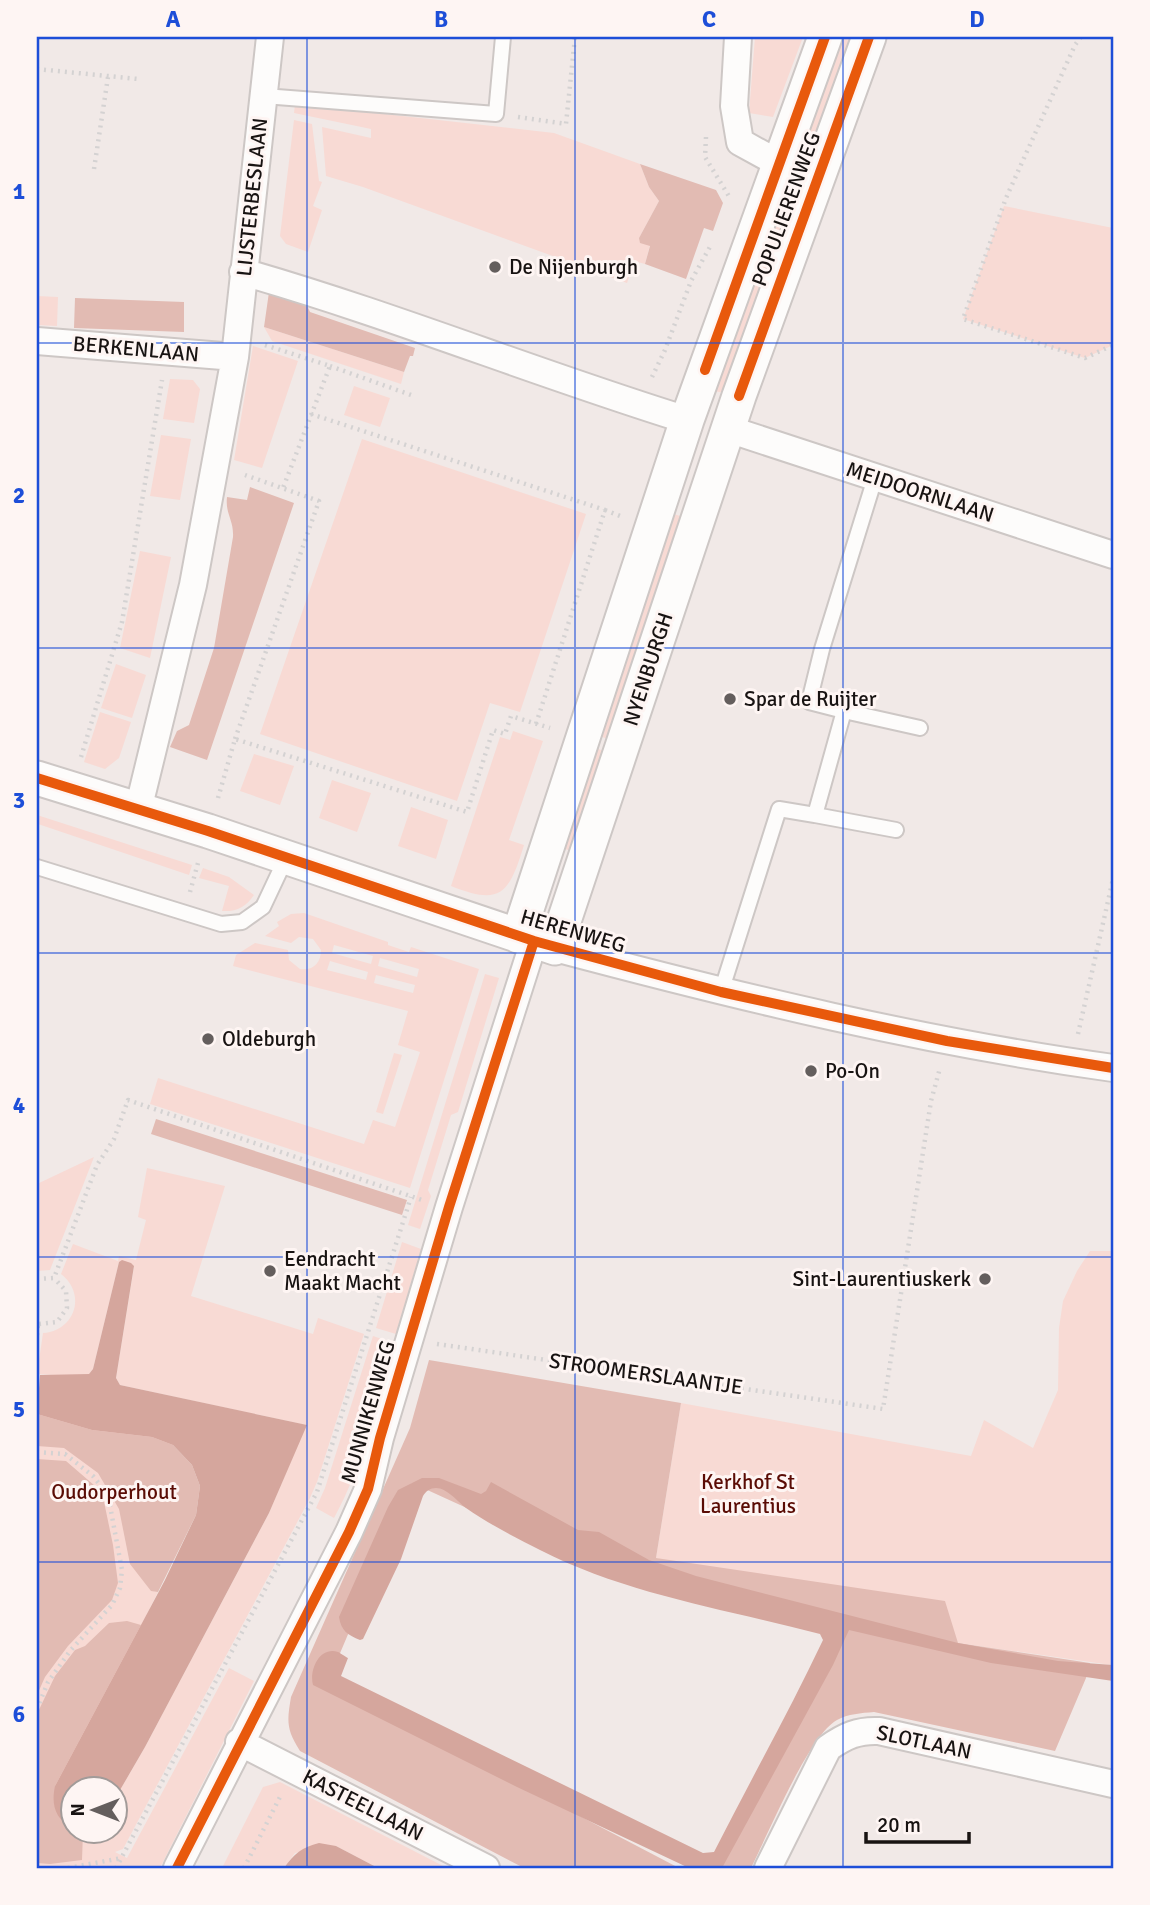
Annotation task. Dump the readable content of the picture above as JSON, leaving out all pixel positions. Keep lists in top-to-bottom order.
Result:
{
  "streets": {
    "street": [
      "LIJSTERBESLAAN",
      "POPULIERENWEG",
      "BERKENLAAN",
      "MEIDOORNLAAN",
      "NYENBURGH",
      "HERENWEG",
      "MUNNIKENWEG",
      "SLOTLAAN",
      "KASTEELLAAN"
    ],
    "path": ["STROOMERSLAANTJE"]
  },
  "crossings": [
    ["LIJSTERBESLAAN", "BERKENLAAN"],
    ["POPULIERENWEG", "MEIDOORNLAAN"],
    ["POPULIERENWEG", "NYENBURGH"],
    ["MEIDOORNLAAN", "NYENBURGH"],
    ["NYENBURGH", "HERENWEG"],
    ["NYENBURGH", "MUNNIKENWEG"],
    ["HERENWEG", "STROOMERSLAANTJE"],
    ["HERENWEG", "MUNNIKENWEG"],
    ["STROOMERSLAANTJE", "MUNNIKENWEG"],
    ["MUNNIKENWEG", "KASTEELLAAN"]
  ],
  "parks": ["Kerkhof St Laurentius", "Oudorperhout"],
  "places": [
    "De Nijenburgh",
    "Spar de Ruijter",
    "Oldeburgh",
    "Po-On",
    "Eendracht Maakt Macht",
    "Sint-Laurentiuskerk"
  ],
  "scale_bar": "20 m",
  "north": "left",
  "grid": {
    "columns": [
      "A",
      "B",
      "C",
      "D"
    ],
    "rows": [
      "1",
      "2",
      "3",
      "4",
      "5",
      "6"
    ]
  }
}
